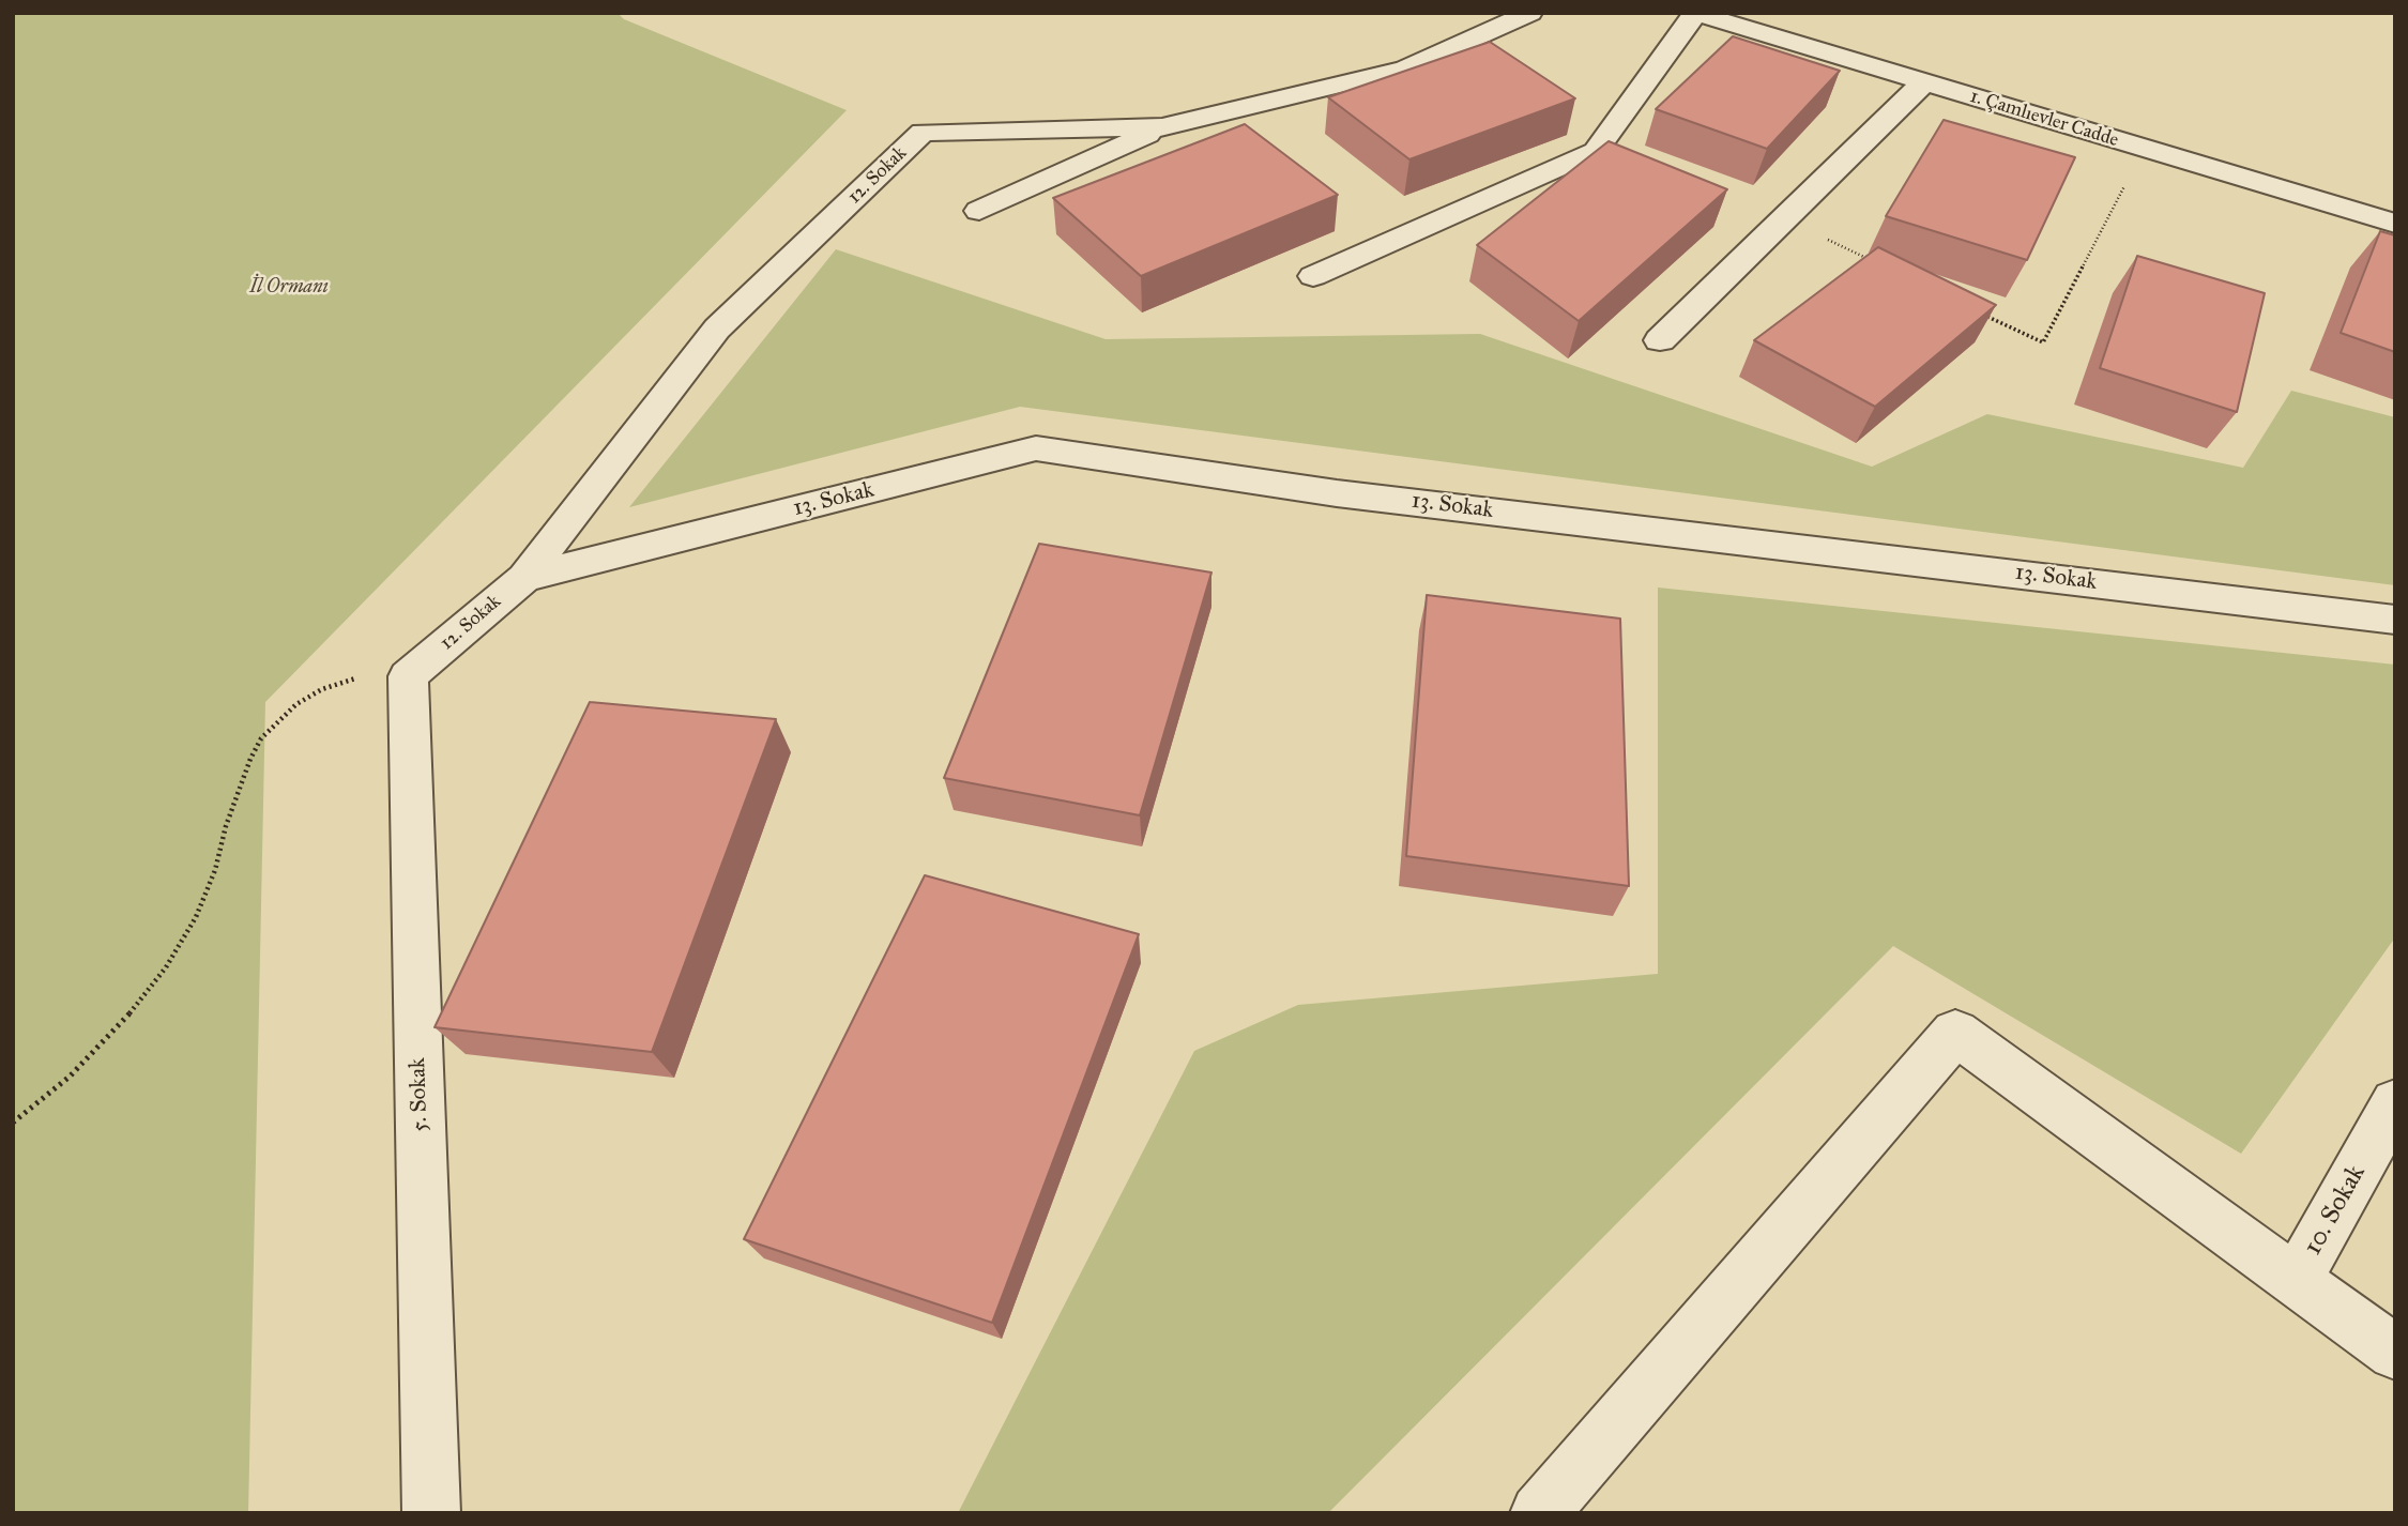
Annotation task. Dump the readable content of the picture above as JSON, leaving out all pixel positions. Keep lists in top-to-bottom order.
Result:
{
  "streets": {
    "street": [
      "1. Çamlıevler Cadde",
      "12. Sokak",
      "13. Sokak",
      "5. Sokak",
      "10. Sokak"
    ]
  },
  "crossings": [
    ["12. Sokak", "13. Sokak"],
    ["12. Sokak", "5. Sokak"]
  ],
  "parks": ["İl Ormanı"]
}
